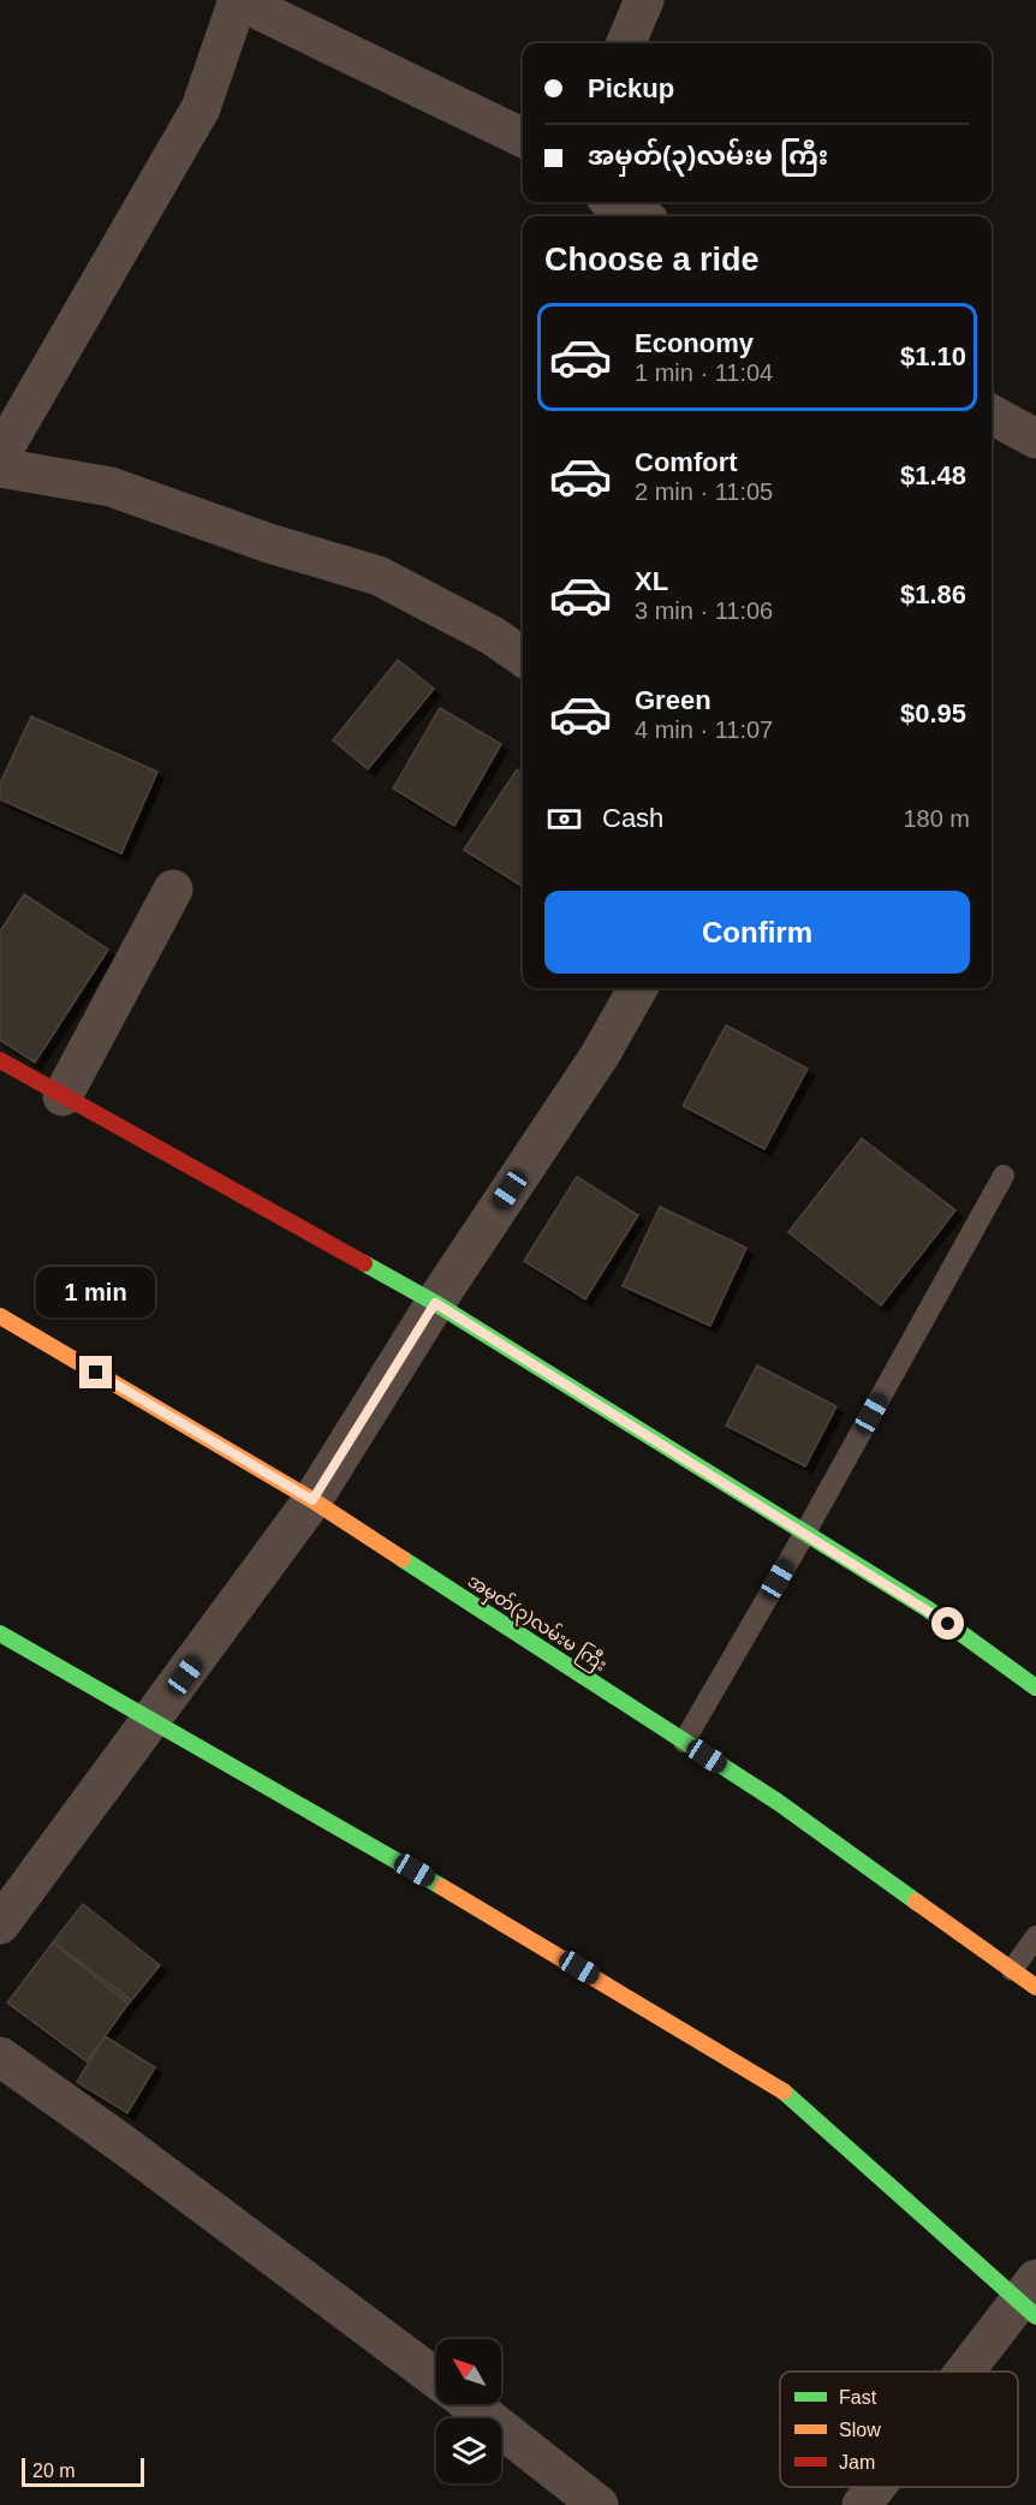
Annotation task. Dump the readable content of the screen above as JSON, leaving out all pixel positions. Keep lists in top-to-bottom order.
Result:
{
  "streets": {
    "street": ["အမှတ်(၃)လမ်းမ ကြီး"]
  },
  "legend": ["Fast", "Slow", "Jam"],
  "scale_bar": "20 m",
  "north": "top left",
  "page": {
    "banner": ["Pickup", "အမှတ်(၃)လမ်းမ ကြီး"],
    "heading": "Choose a ride",
    "list": [
      {
        "name": "Economy",
        "note": "1 min · 11:04",
        "value": "$1.10"
      },
      {
        "name": "Comfort",
        "note": "2 min · 11:05",
        "value": "$1.48"
      },
      {
        "name": "XL",
        "note": "3 min · 11:06",
        "value": "$1.86"
      },
      {
        "name": "Green",
        "note": "4 min · 11:07",
        "value": "$0.95"
      }
    ],
    "pay": ["Cash", "180 m"],
    "buttons": "Confirm",
    "bubble": "1 min",
    "scale": "20 m"
  }
}
